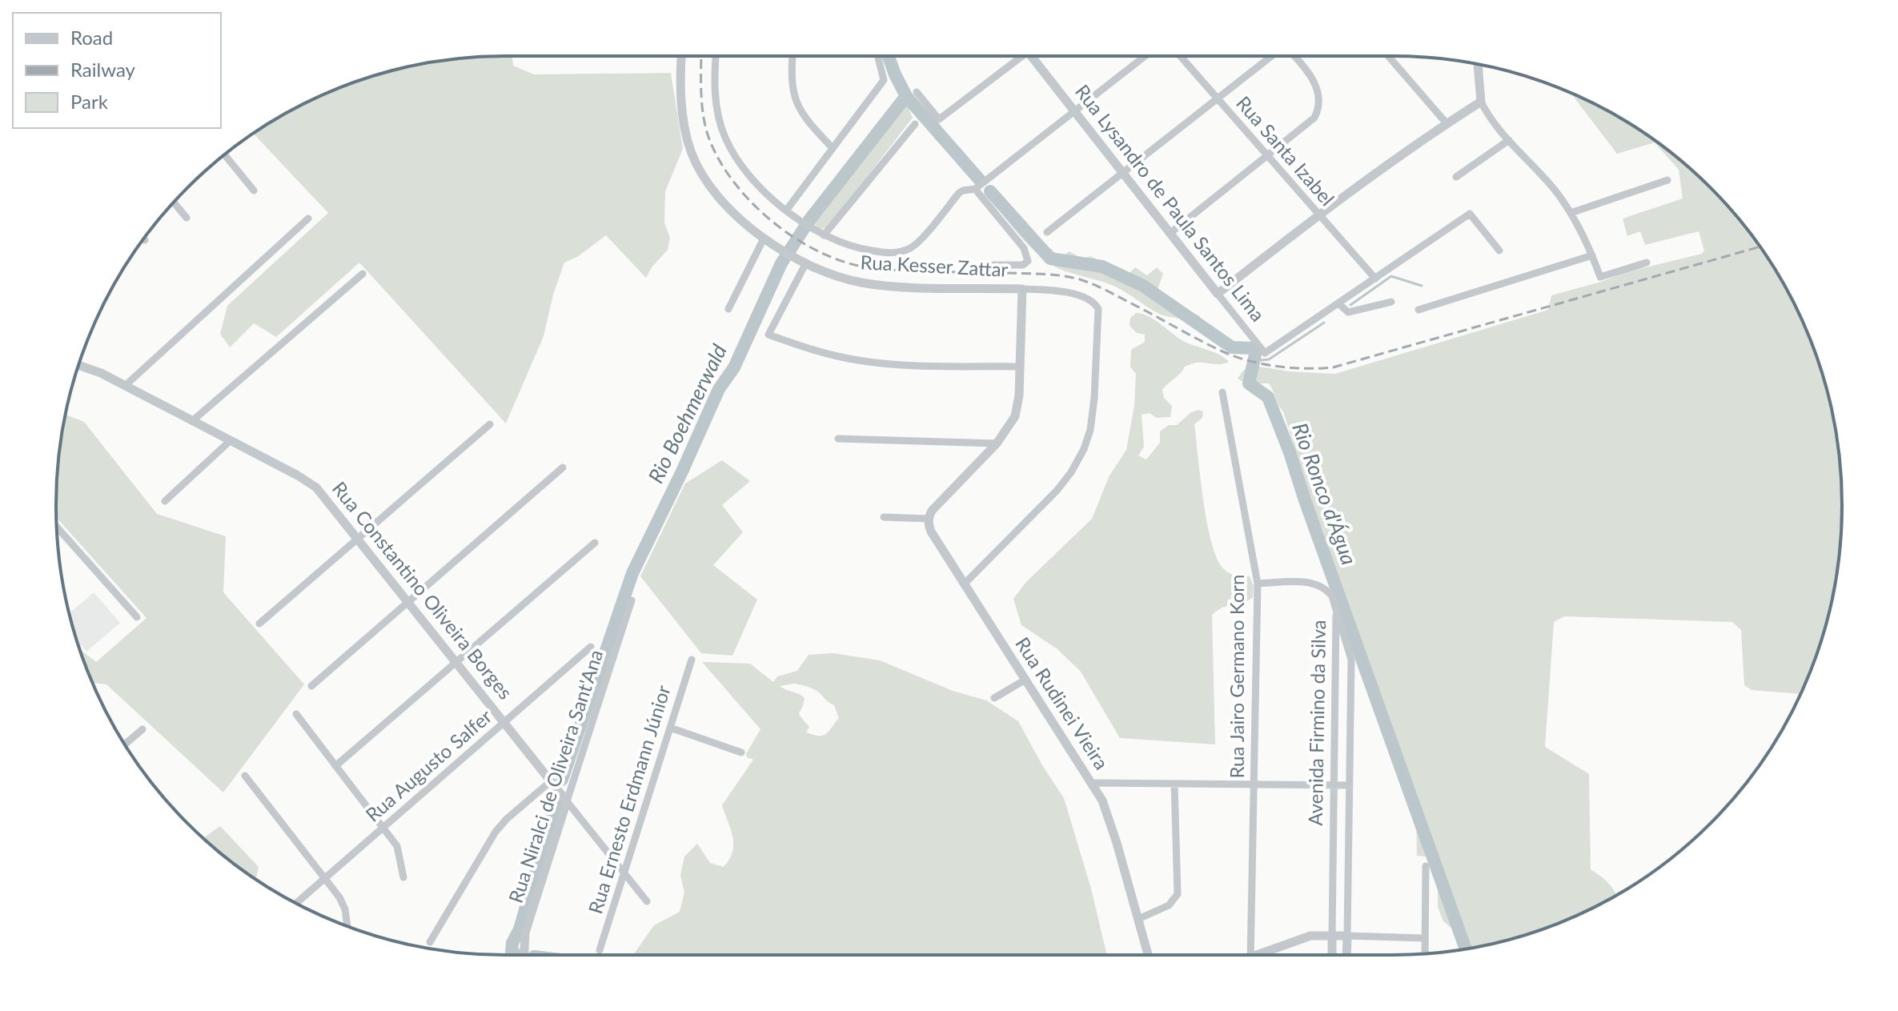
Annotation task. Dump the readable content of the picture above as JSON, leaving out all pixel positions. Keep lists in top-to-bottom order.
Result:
{
  "streets": {
    "street": [
      "Rua Santa Izabel",
      "Rua Lysandro de Paula Santos Lima",
      "Rua Kesser Zattar",
      "Rua Constantino Oliveira Borges",
      "Rua Jairo Germano Korn",
      "Rua Rudinei Vieira",
      "Avenida Firmino da Silva",
      "Rua Augusto Salfer",
      "Rua Niralci de Oliveira Sant'Ana",
      "Rua Ernesto Erdmann Júnior"
    ]
  },
  "crossings": [
    ["Rua Kesser Zattar", "Rua Rudinei Vieira"],
    ["Rua Constantino Oliveira Borges", "Rua Augusto Salfer"],
    ["Rua Constantino Oliveira Borges", "Rua Niralci de Oliveira Sant'Ana"],
    ["Rua Constantino Oliveira Borges", "Rua Ernesto Erdmann Júnior"]
  ],
  "water": ["Rio Boehmerwald", "Rio Ronco d'Água"],
  "legend": ["Road", "Railway", "Park"]
}
